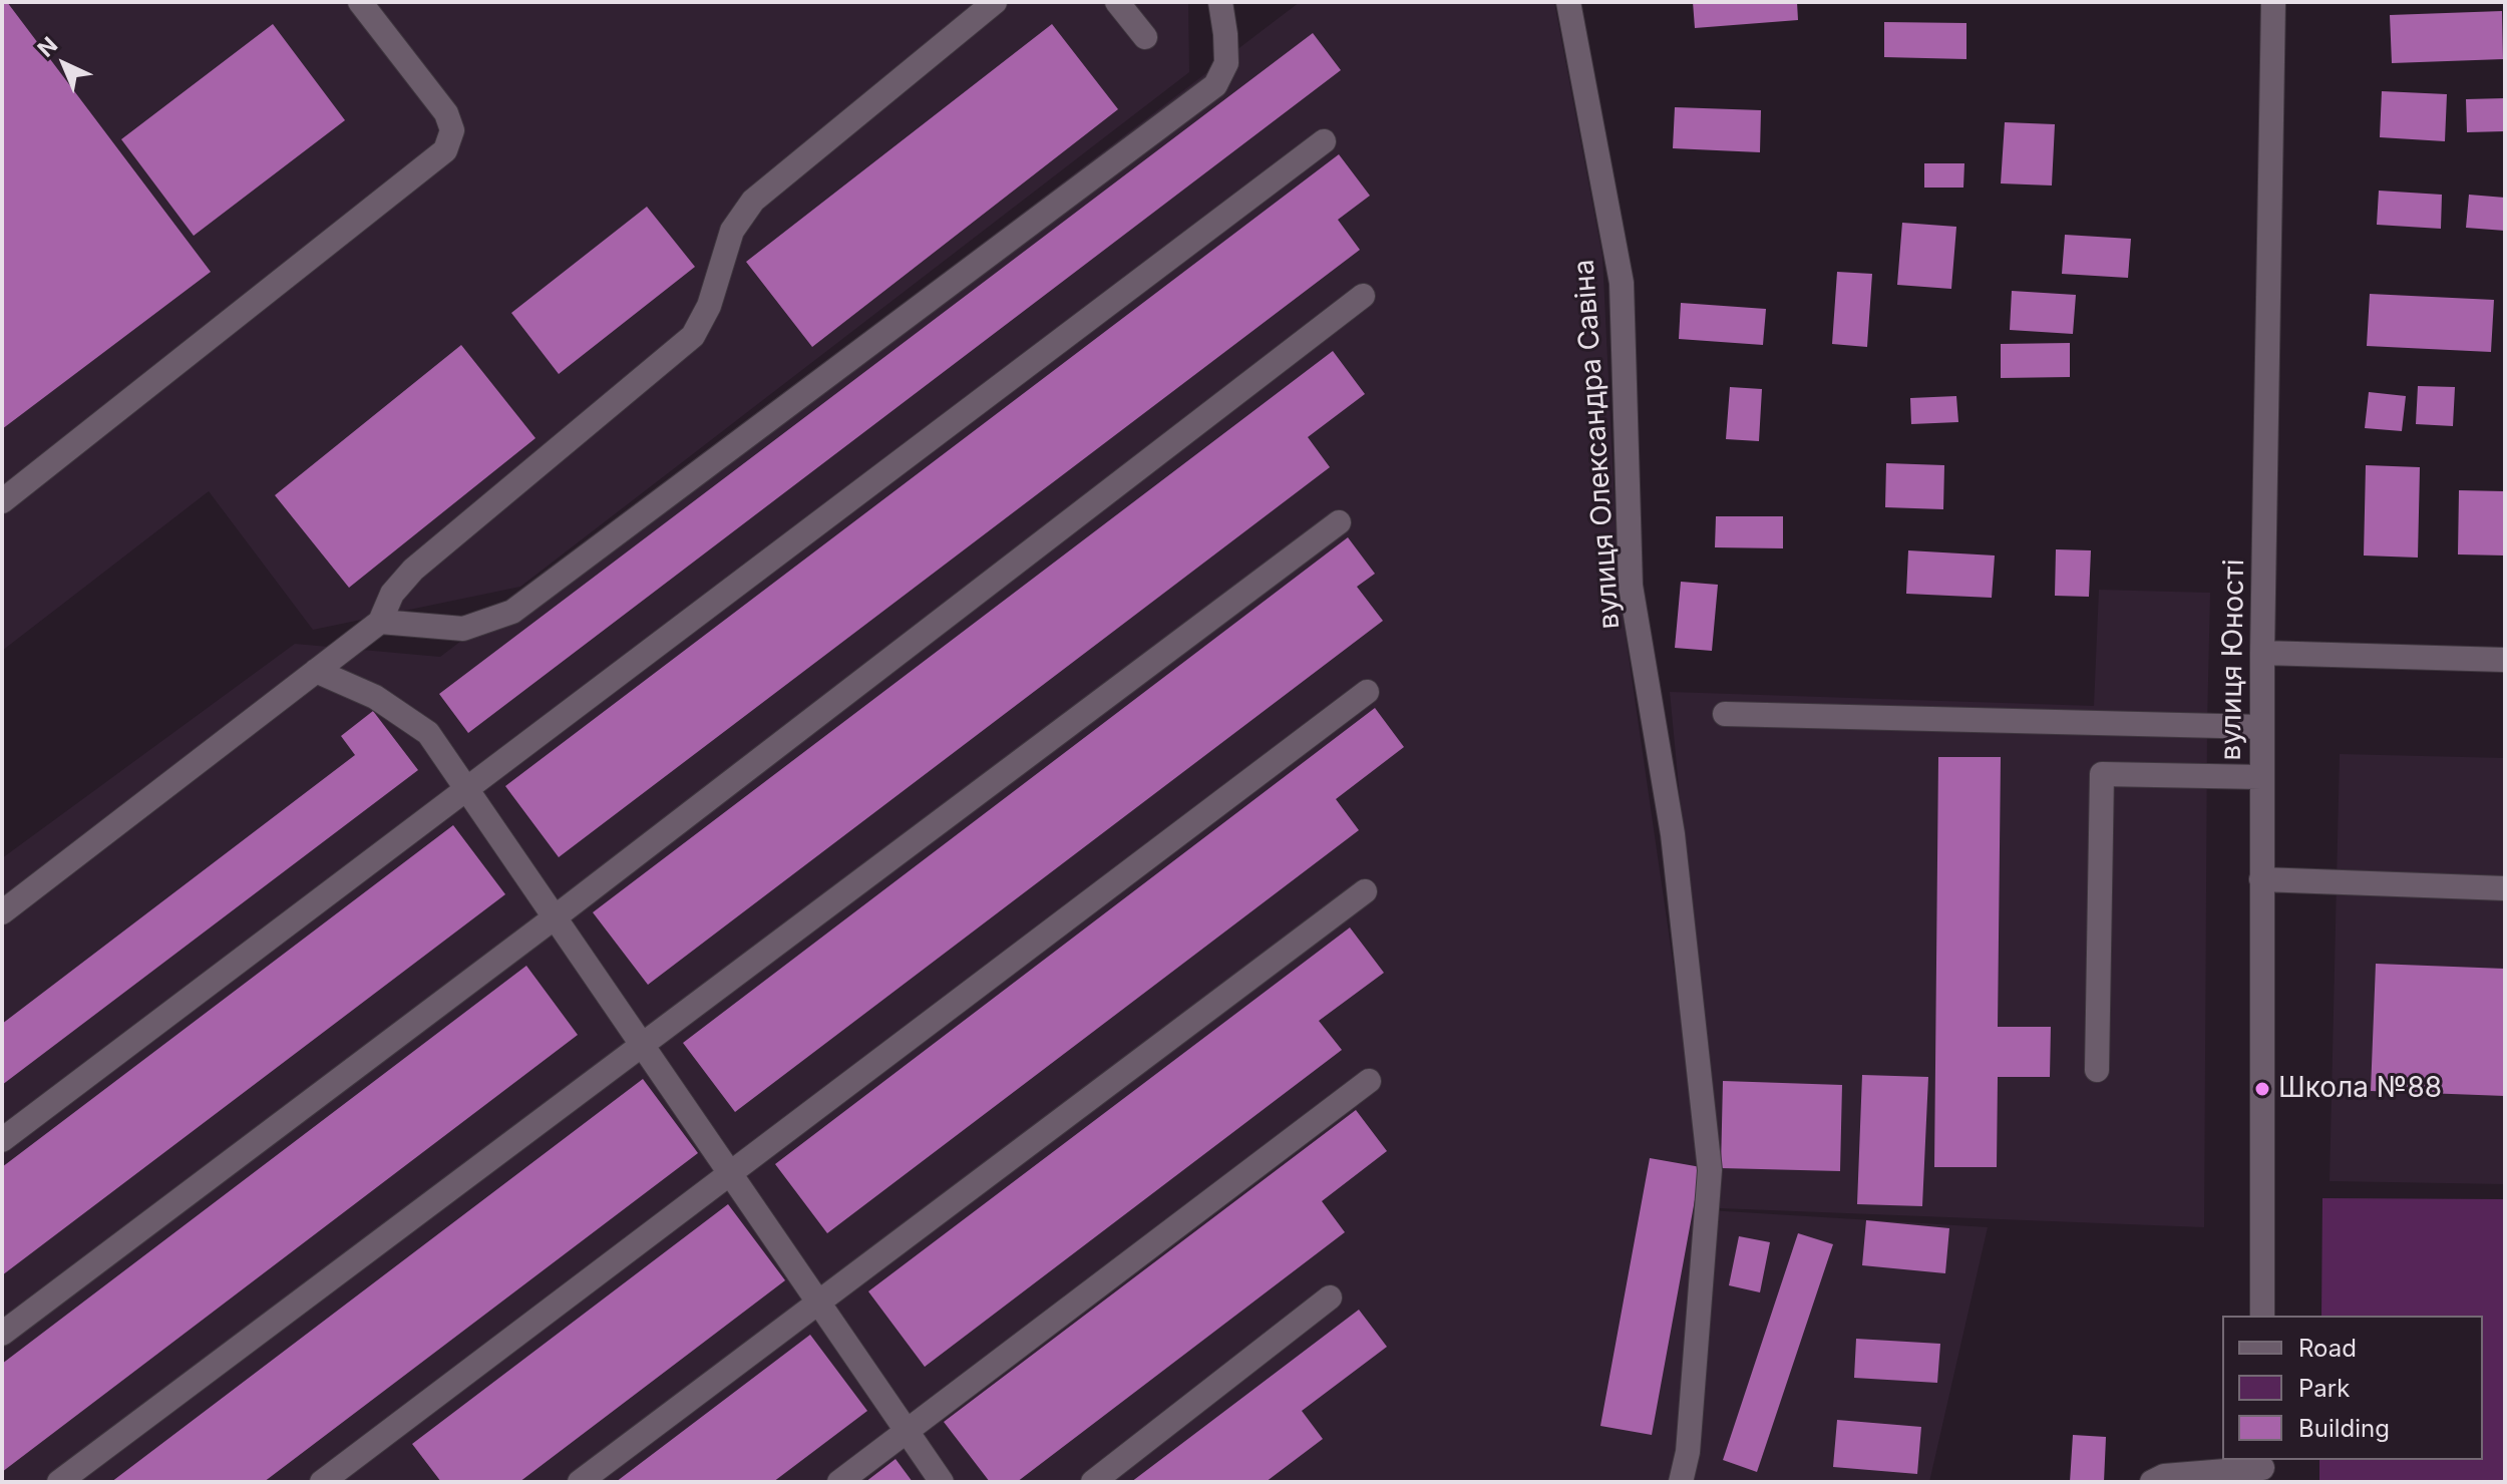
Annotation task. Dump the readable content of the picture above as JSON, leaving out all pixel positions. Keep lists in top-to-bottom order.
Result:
{
  "streets": {
    "street": ["вулиця Олександра Савіна", "вулиця Юності"]
  },
  "places": ["Школа №88"],
  "legend": ["Road", "Park", "Building"],
  "north": "top left"
}
